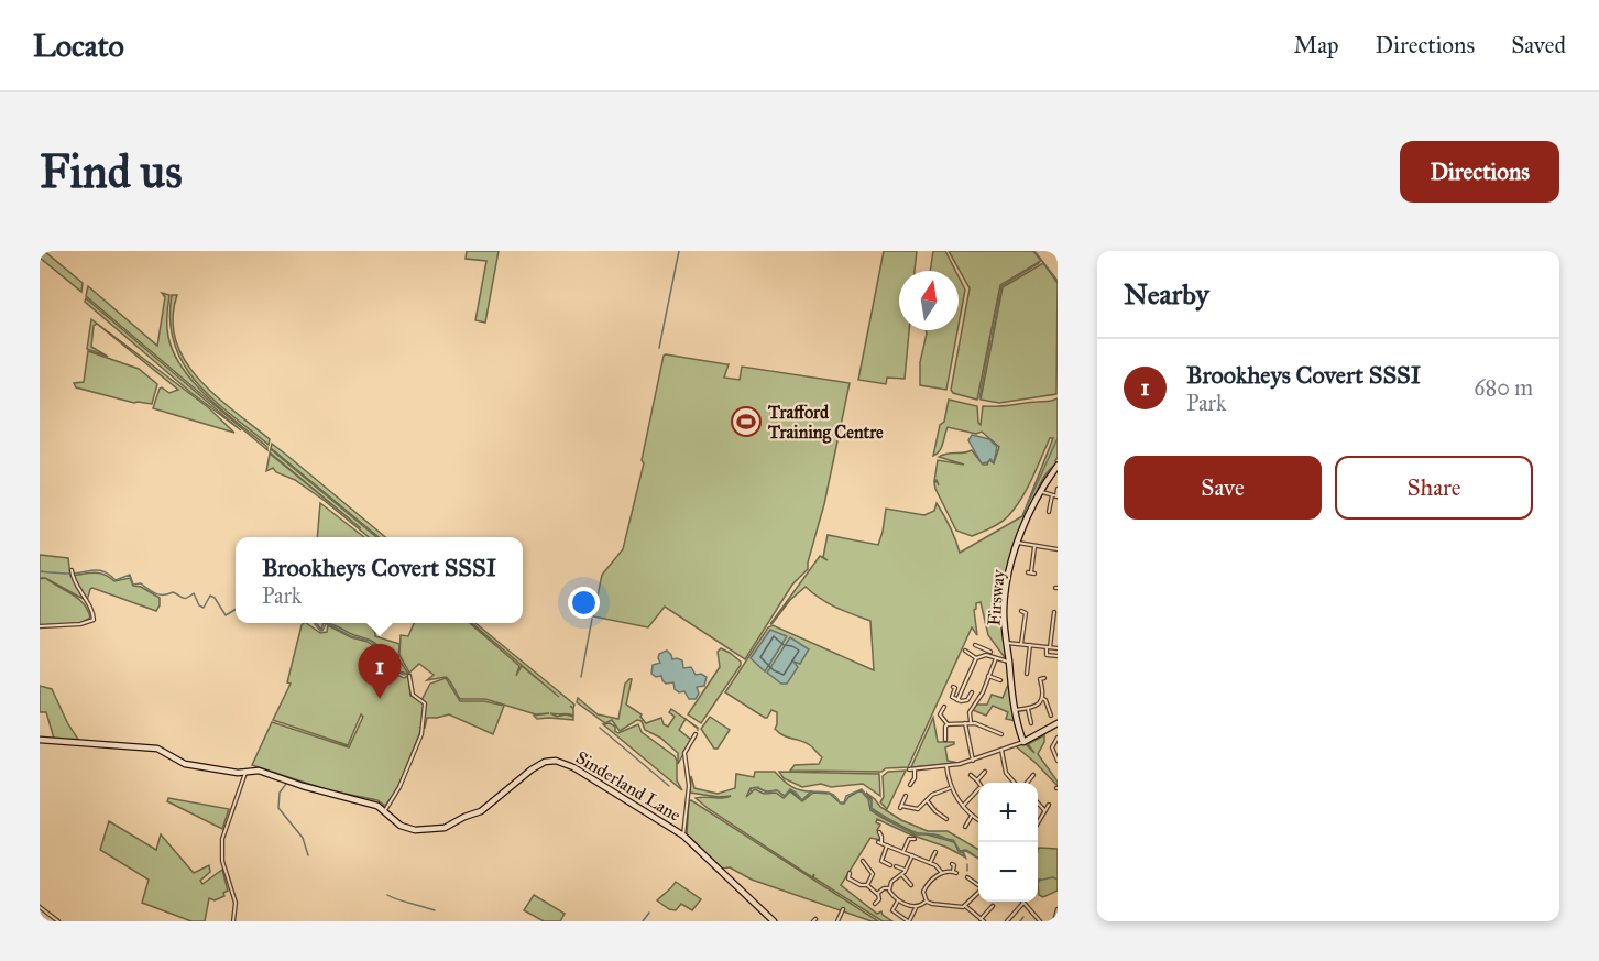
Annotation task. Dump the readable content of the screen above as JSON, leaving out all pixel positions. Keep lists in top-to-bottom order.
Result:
{
  "streets": {
    "street": ["Firsway", "Sinderland Lane"]
  },
  "places": {
    "sports": ["Trafford Training Centre"]
  },
  "north": "top",
  "page": {
    "header": "Locato",
    "nav": ["Map", "Directions", "Saved"],
    "buttons": [
      "Directions",
      ["Save", "Share"]
    ],
    "title": "Find us",
    "heading": "Nearby",
    "list": [
      {
        "mark": "1",
        "name": "Brookheys Covert SSSI",
        "note": "Park",
        "value": "680 m"
      }
    ],
    "popup": ["Brookheys Covert SSSI", "Park"],
    "pins": "1",
    "map_buttons": ["+", "−"]
  }
}
